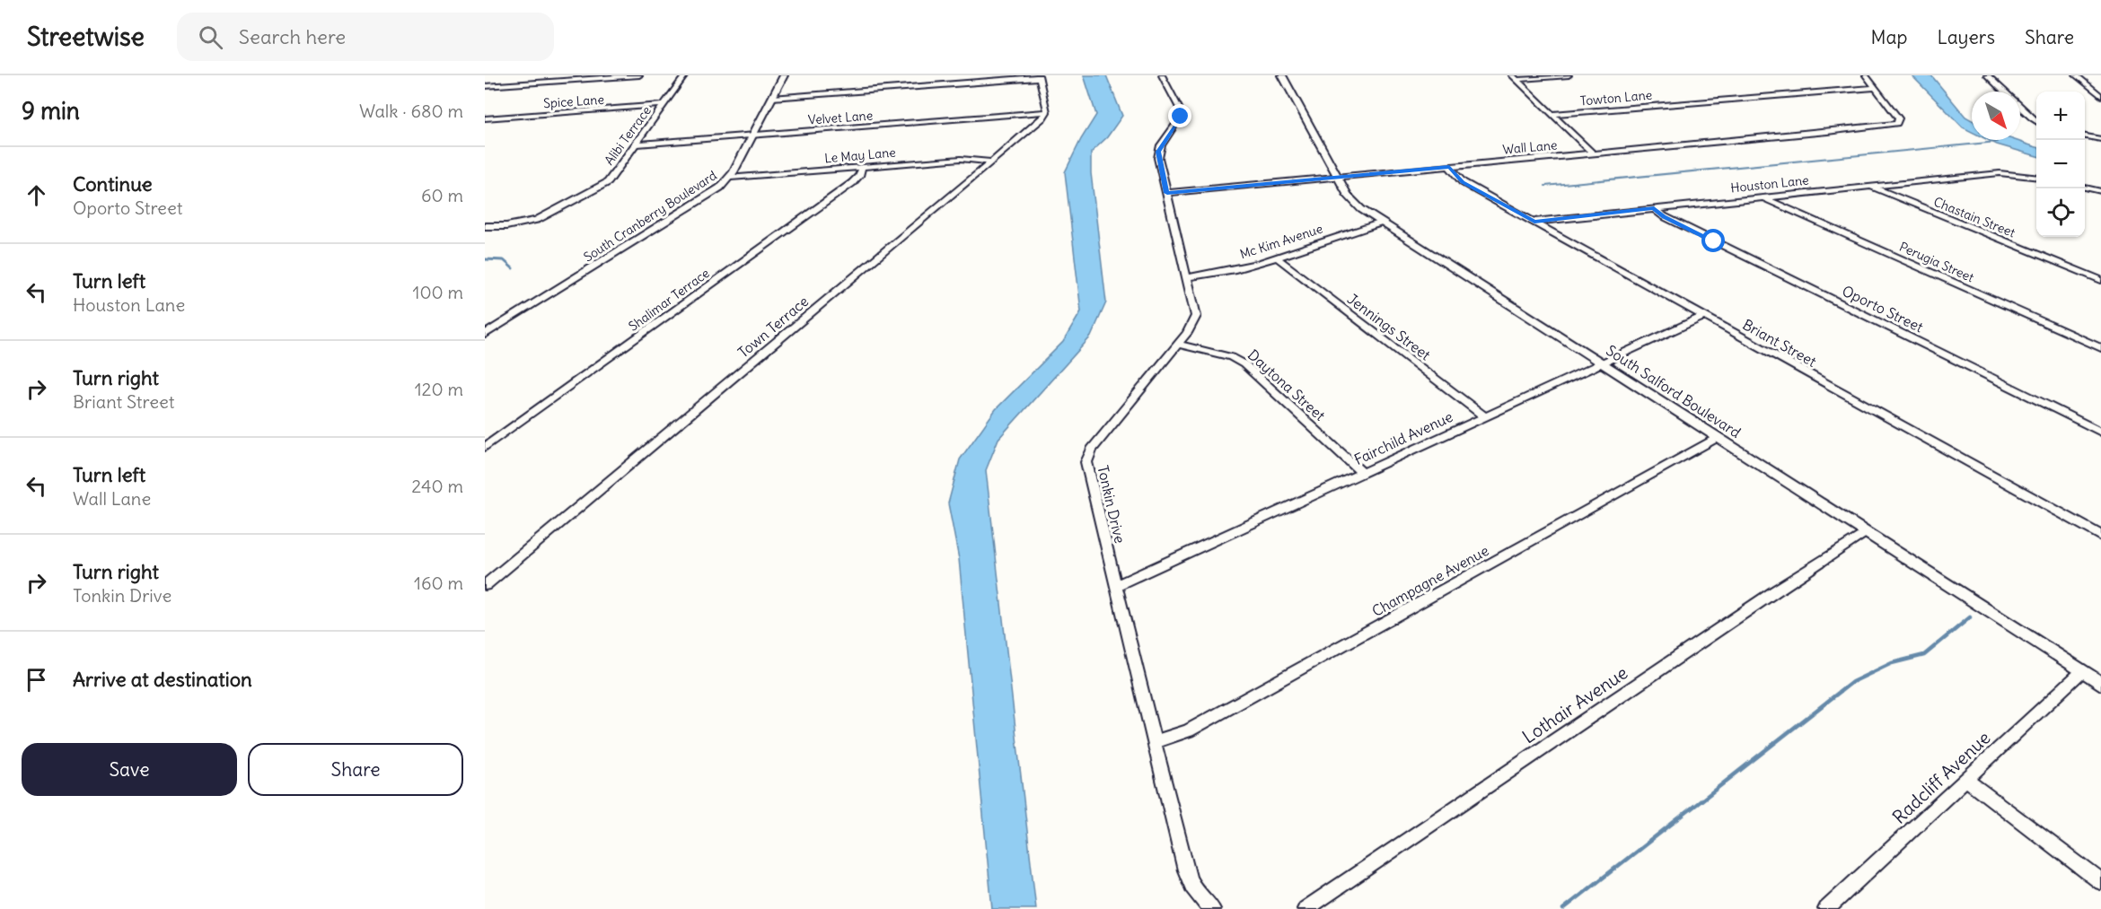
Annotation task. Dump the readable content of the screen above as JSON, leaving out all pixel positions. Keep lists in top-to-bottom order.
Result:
{
  "streets": {
    "street": [
      "Towton Lane",
      "Spice Lane",
      "Velvet Lane",
      "Alibi Terrace",
      "Wall Lane",
      "Le May Lane",
      "Houston Lane",
      "South Cranberry Boulevard",
      "Chastain Street",
      "Mc Kim Avenue",
      "Perugia Street",
      "Shalimar Terrace",
      "Oporto Street",
      "Town Terrace",
      "Jennings Street",
      "Briant Street",
      "Daytona Street",
      "South Salford Boulevard",
      "Fairchild Avenue",
      "Tonkin Drive",
      "Champagne Avenue",
      "Lothair Avenue",
      "Radcliff Avenue"
    ]
  },
  "crossings": [
    ["Towton Lane", "Wall Lane"],
    ["Spice Lane", "Alibi Terrace"],
    ["Velvet Lane", "Alibi Terrace"],
    ["Velvet Lane", "South Cranberry Boulevard"],
    ["Velvet Lane", "Town Terrace"],
    ["Wall Lane", "Briant Street"],
    ["Wall Lane", "South Salford Boulevard"],
    ["Wall Lane", "Tonkin Drive"],
    ["Le May Lane", "South Cranberry Boulevard"],
    ["Le May Lane", "Shalimar Terrace"],
    ["Le May Lane", "Town Terrace"],
    ["Houston Lane", "Chastain Street"],
    ["Houston Lane", "Perugia Street"],
    ["Houston Lane", "Oporto Street"],
    ["Houston Lane", "Briant Street"],
    ["Mc Kim Avenue", "Jennings Street"],
    ["Mc Kim Avenue", "South Salford Boulevard"],
    ["Mc Kim Avenue", "Tonkin Drive"],
    ["Jennings Street", "Fairchild Avenue"],
    ["Briant Street", "Fairchild Avenue"],
    ["Daytona Street", "Fairchild Avenue"],
    ["Daytona Street", "Tonkin Drive"],
    ["South Salford Boulevard", "Fairchild Avenue"],
    ["South Salford Boulevard", "Champagne Avenue"],
    ["South Salford Boulevard", "Lothair Avenue"],
    ["South Salford Boulevard", "Radcliff Avenue"],
    ["Fairchild Avenue", "Tonkin Drive"],
    ["Tonkin Drive", "Champagne Avenue"]
  ],
  "north": "bottom right",
  "page": {
    "header": "Streetwise",
    "search": "Search here",
    "nav": ["Map", "Layers", "Share"],
    "heading": ["9 min", "Walk · 680 m"],
    "map_buttons": ["+", "−"],
    "list": [
      ["Continue", "Oporto Street", "60 m"],
      ["Turn left", "Houston Lane", "100 m"],
      ["Turn right", "Briant Street", "120 m"],
      ["Turn left", "Wall Lane", "240 m"],
      ["Turn right", "Tonkin Drive", "160 m"],
      "Arrive at destination"
    ],
    "buttons": ["Save", "Share"]
  }
}
